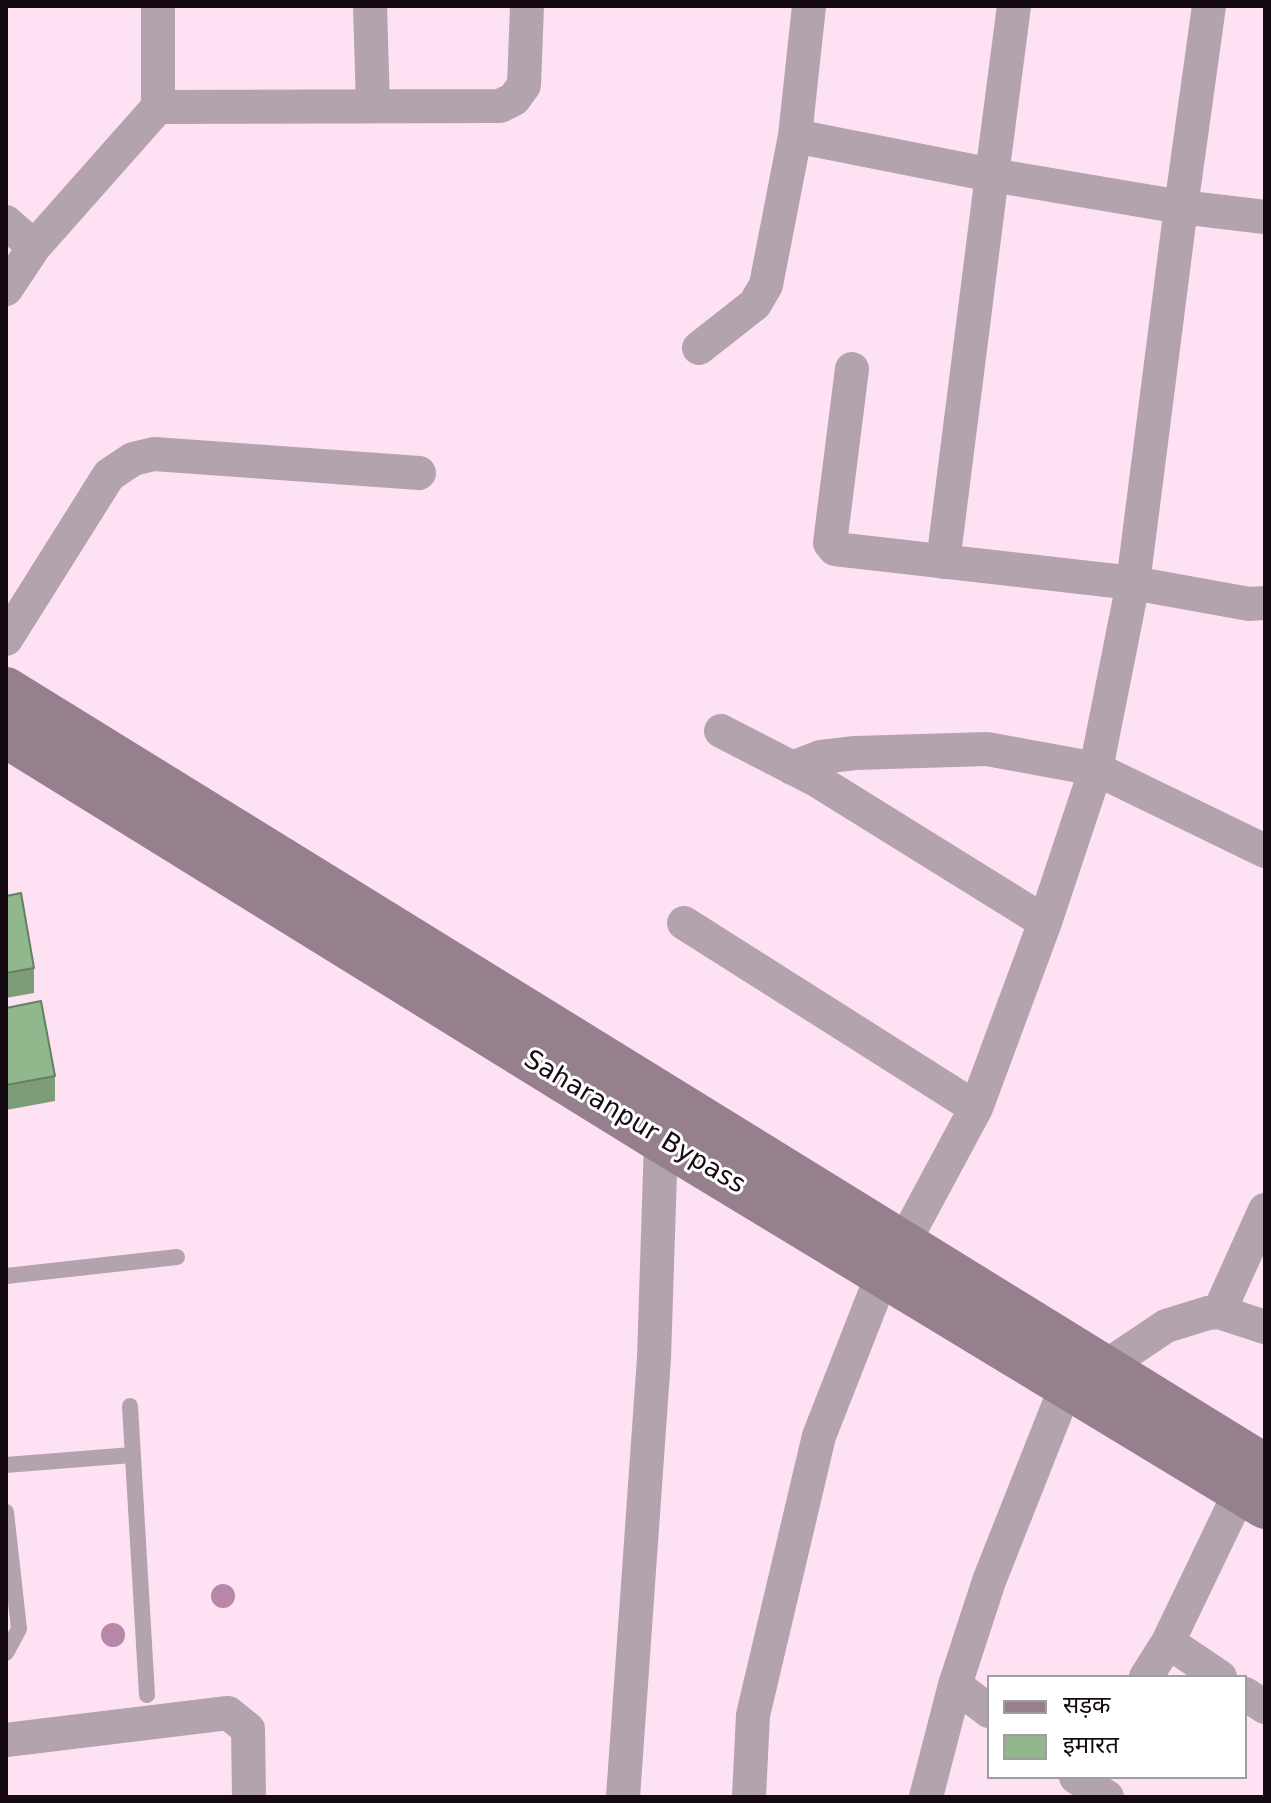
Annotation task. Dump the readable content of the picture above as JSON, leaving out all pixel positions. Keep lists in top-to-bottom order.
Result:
{
  "streets": {
    "main road": ["Saharanpur Bypass"]
  },
  "legend": ["सड़क", "इमारत"]
}
